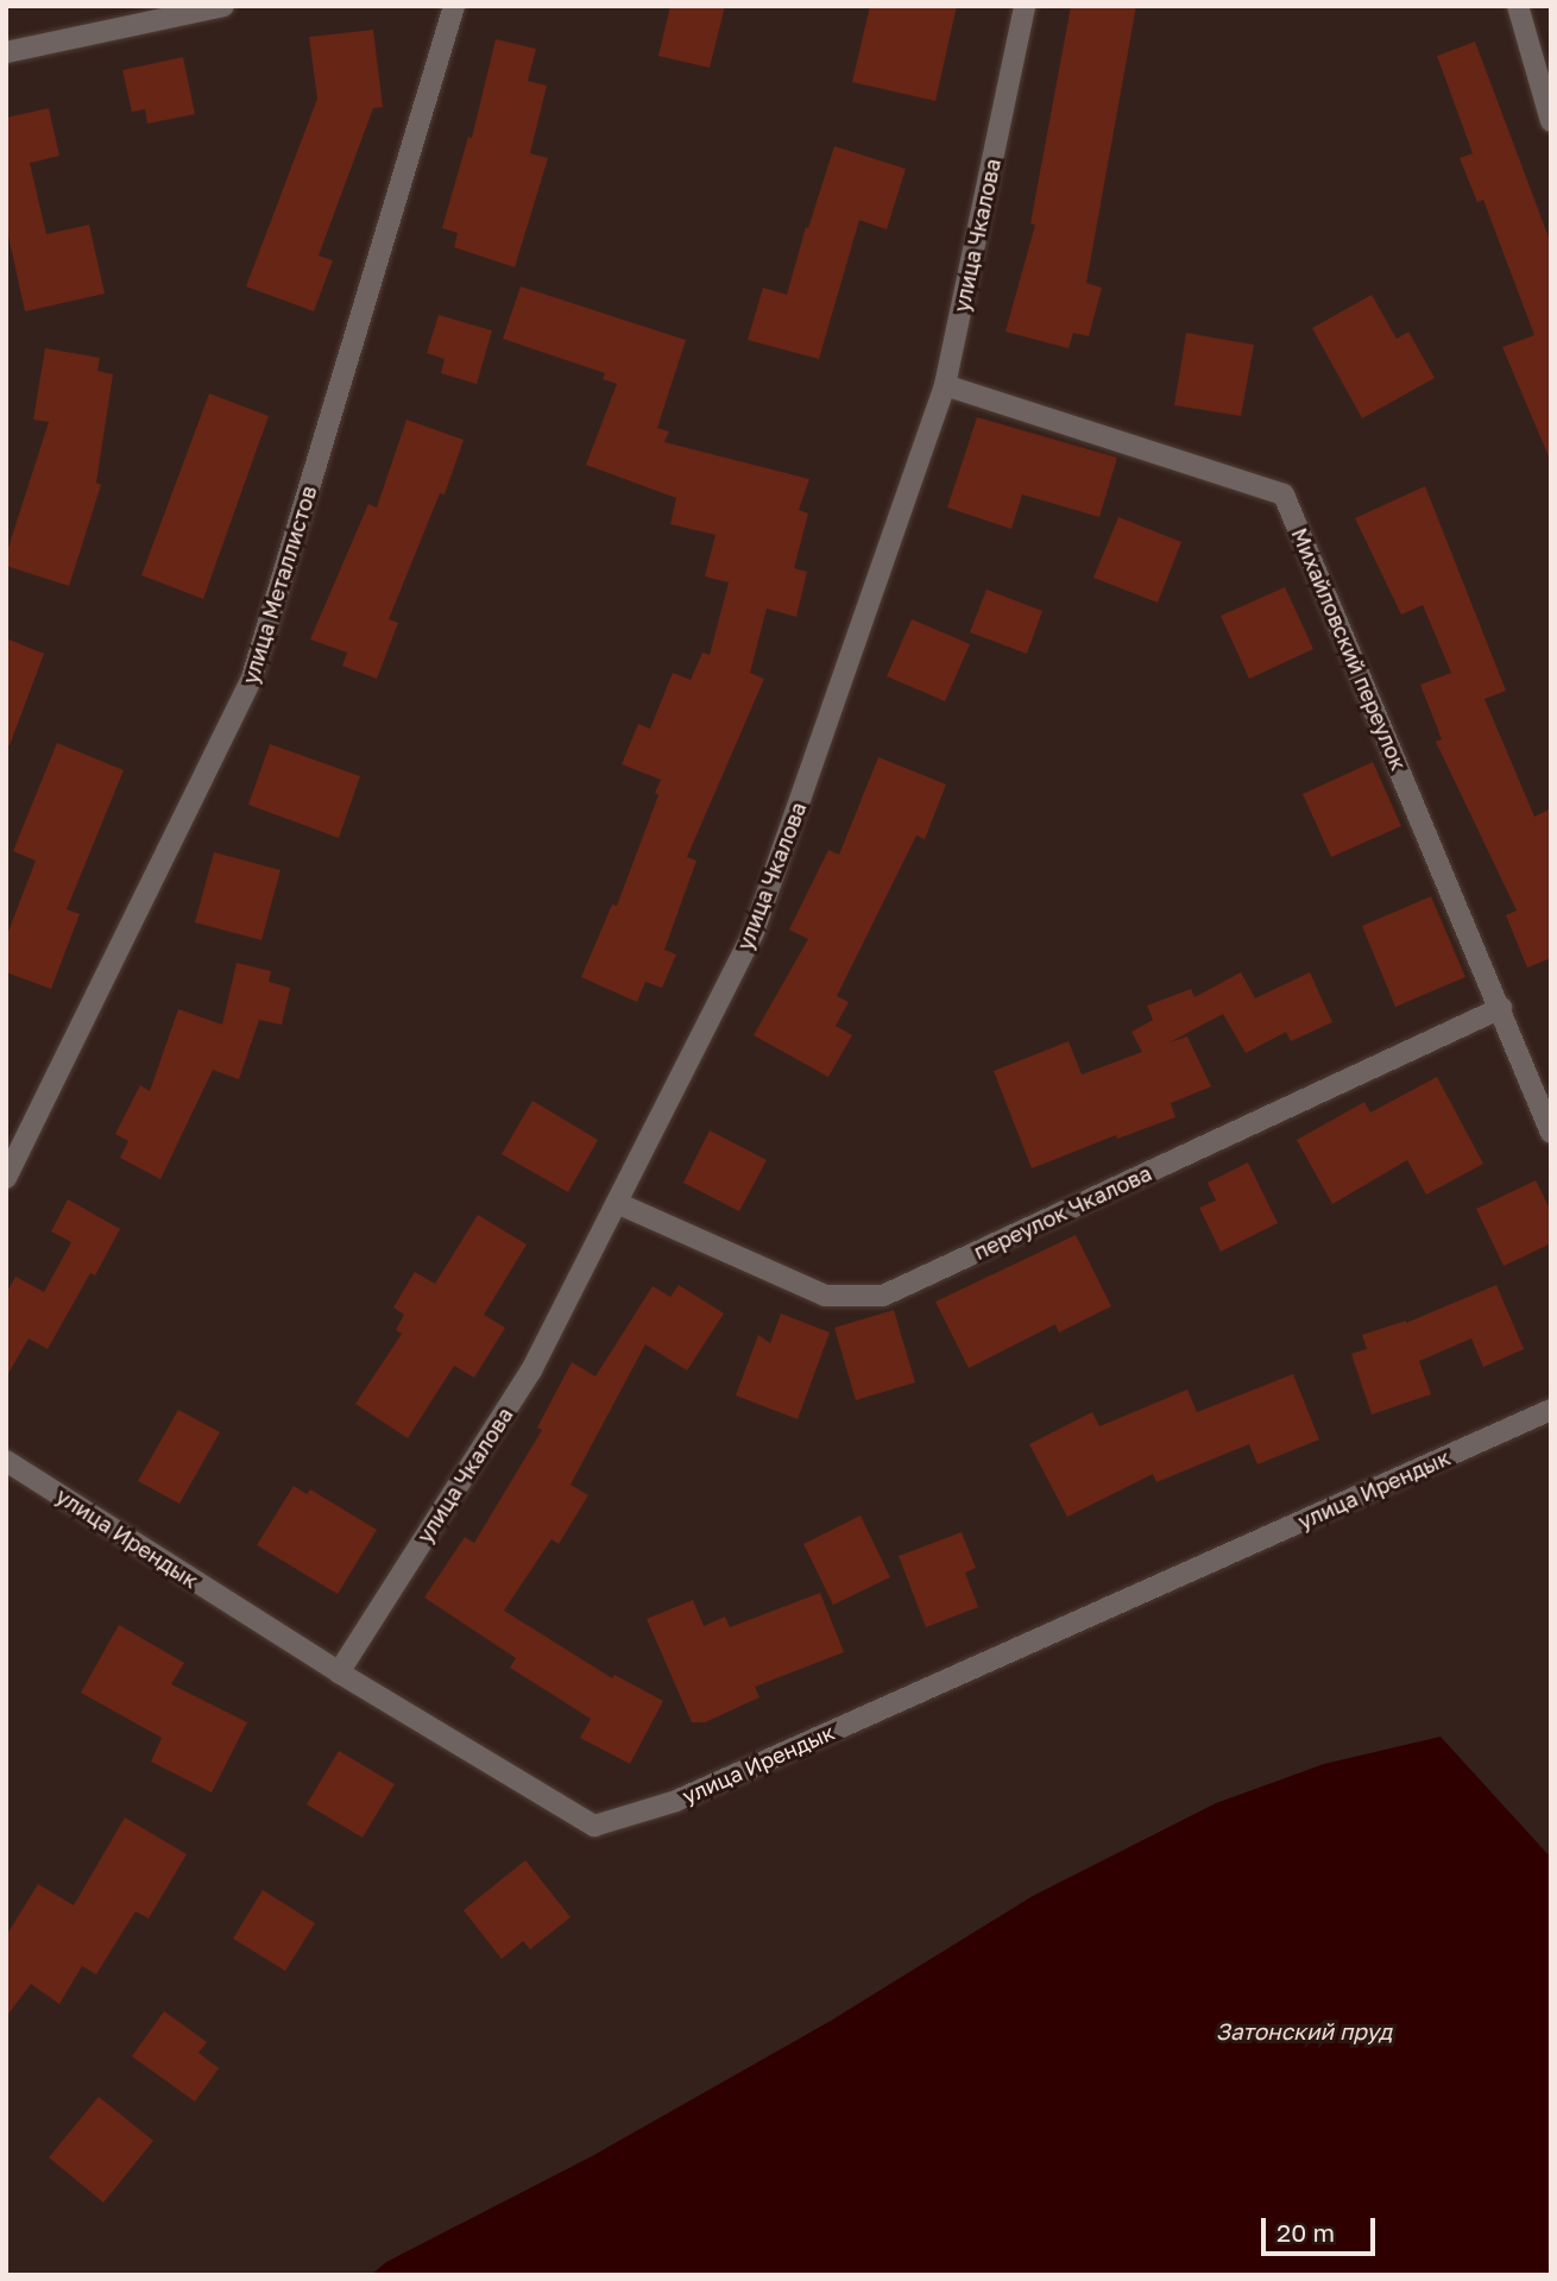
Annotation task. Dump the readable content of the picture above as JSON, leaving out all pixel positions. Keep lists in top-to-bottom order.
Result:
{
  "streets": {
    "street": [
      "улица Чкалова",
      "улица Металлистов",
      "Михайловский переулок",
      "переулок Чкалова",
      "улица Ирендык"
    ]
  },
  "crossings": [
    ["улица Чкалова", "Михайловский переулок"],
    ["улица Чкалова", "переулок Чкалова"],
    ["улица Чкалова", "улица Ирендык"],
    ["Михайловский переулок", "переулок Чкалова"]
  ],
  "water": ["Затонский пруд"],
  "scale_bar": "20 m"
}
